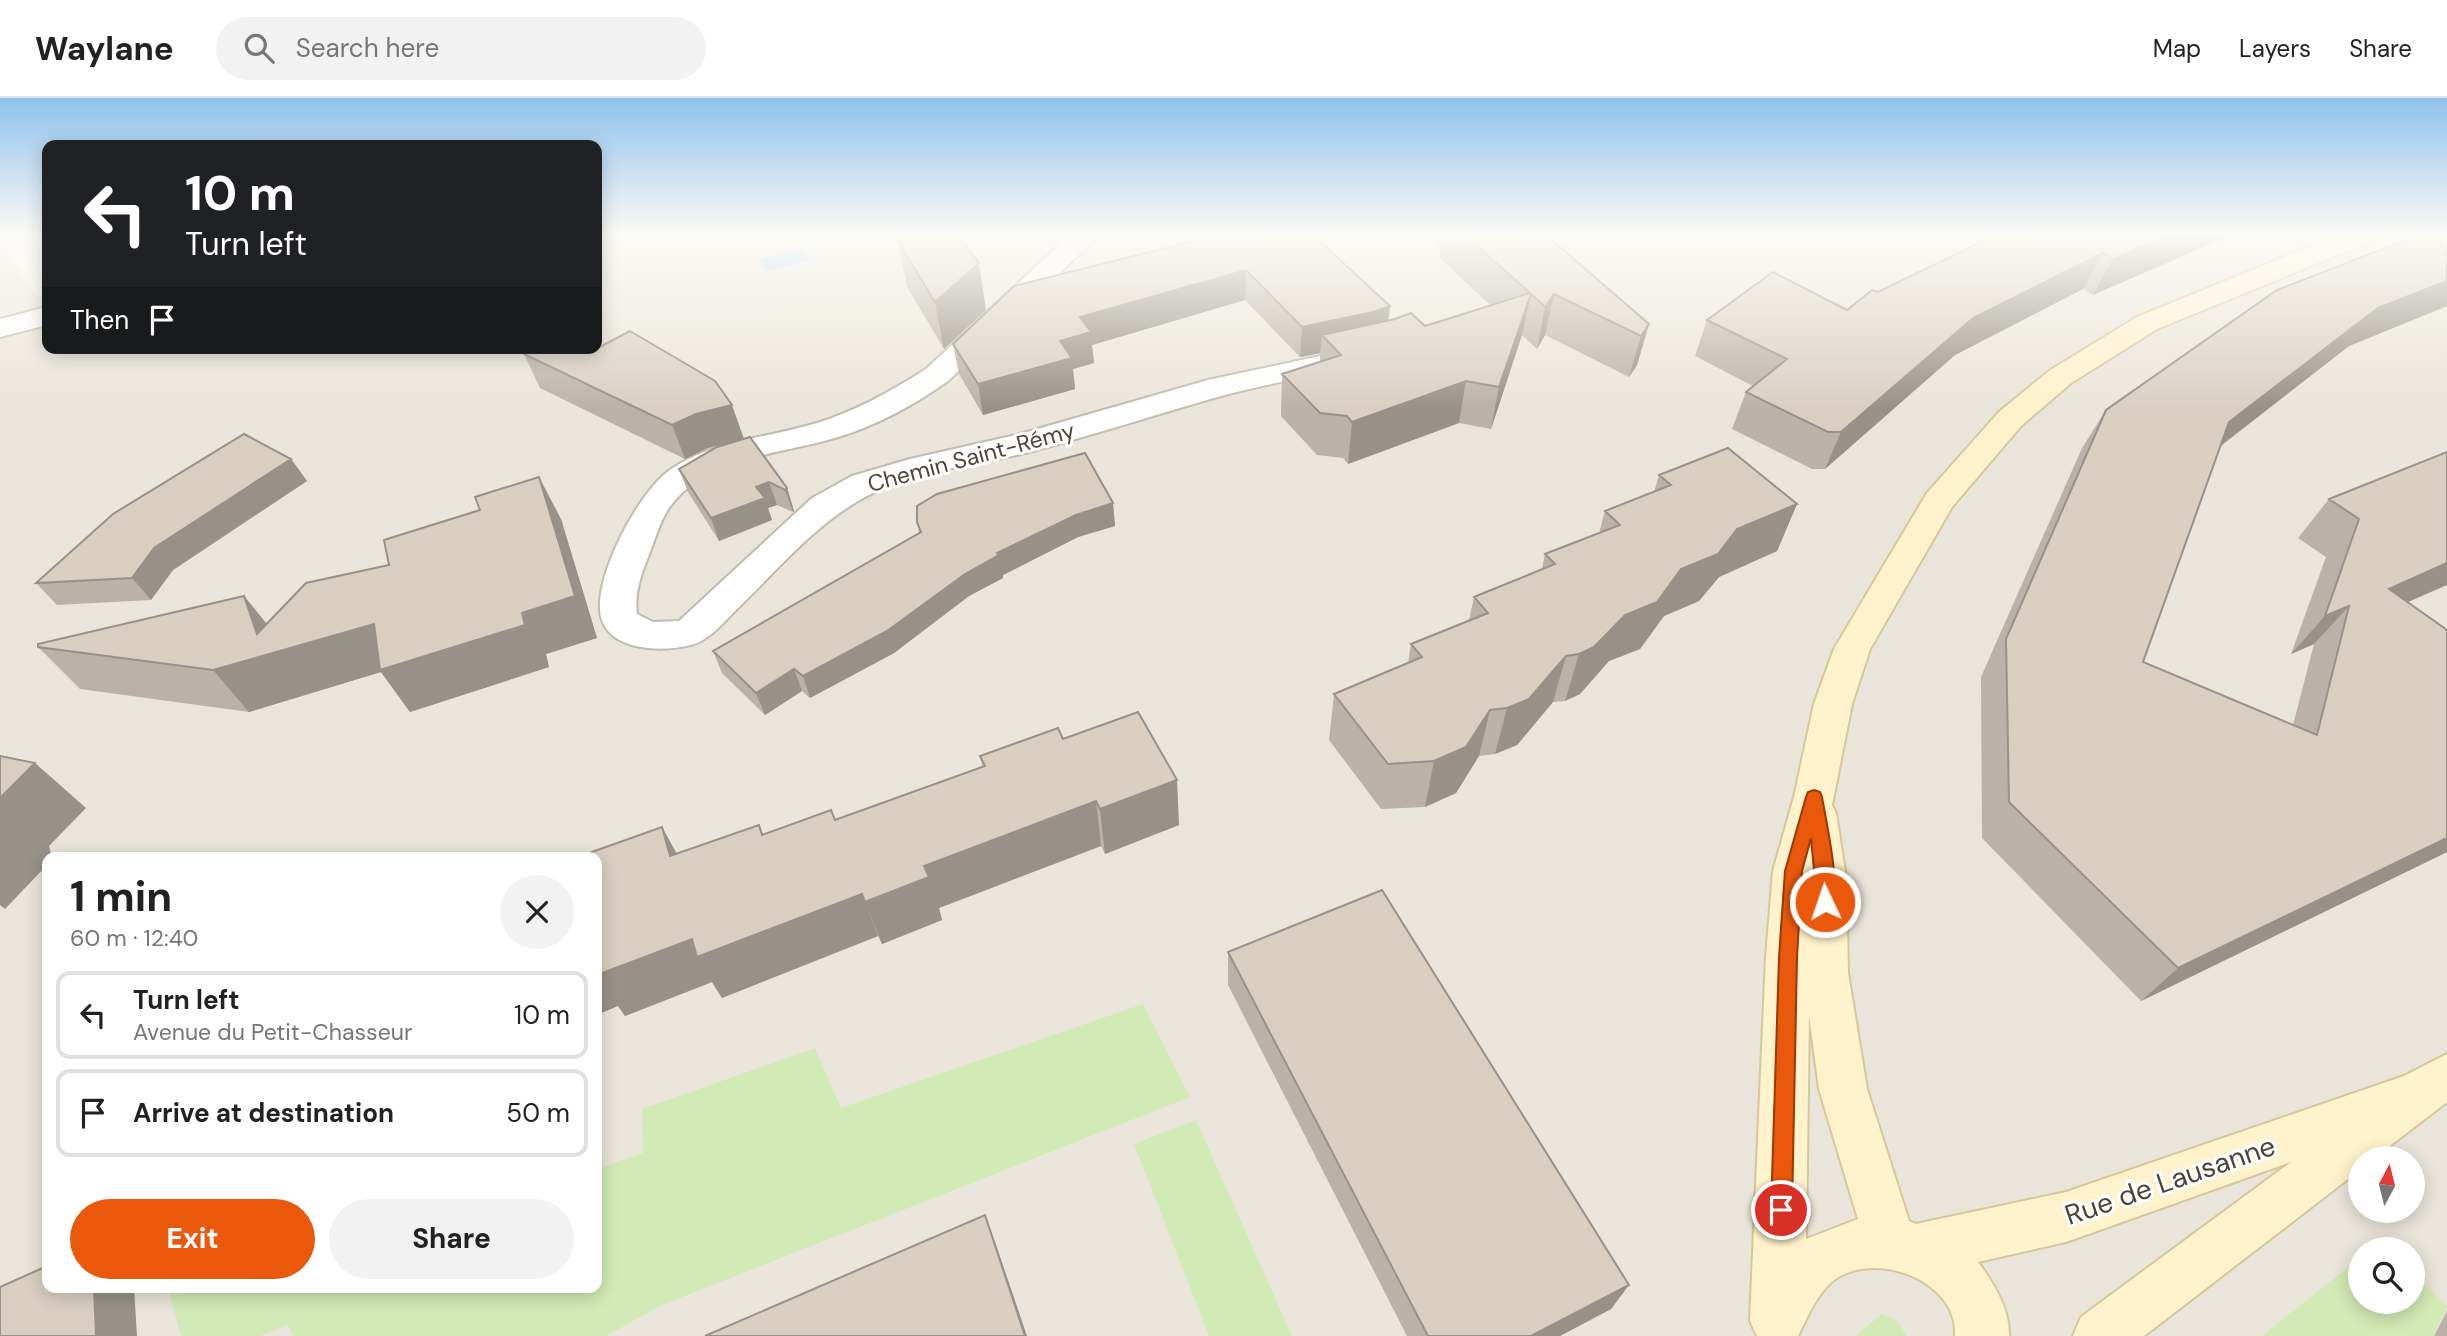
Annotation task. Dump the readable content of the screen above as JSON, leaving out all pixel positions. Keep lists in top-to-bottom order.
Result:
{
  "streets": {
    "street": ["Chemin Saint-Rémy", "Rue de Lausanne"]
  },
  "north": "top",
  "page": {
    "header": "Waylane",
    "search": "Search here",
    "nav": ["Map", "Layers", "Share"],
    "turn": ["10 m", "Turn left"],
    "then": "Then",
    "heading": ["1 min", "60 m · 12:40"],
    "list": [
      {
        "name": "Turn left",
        "note": "Avenue du Petit-Chasseur",
        "value": "10 m"
      },
      {
        "name": "Arrive at destination",
        "value": "50 m"
      }
    ],
    "buttons": ["Exit", "Share"]
  }
}
